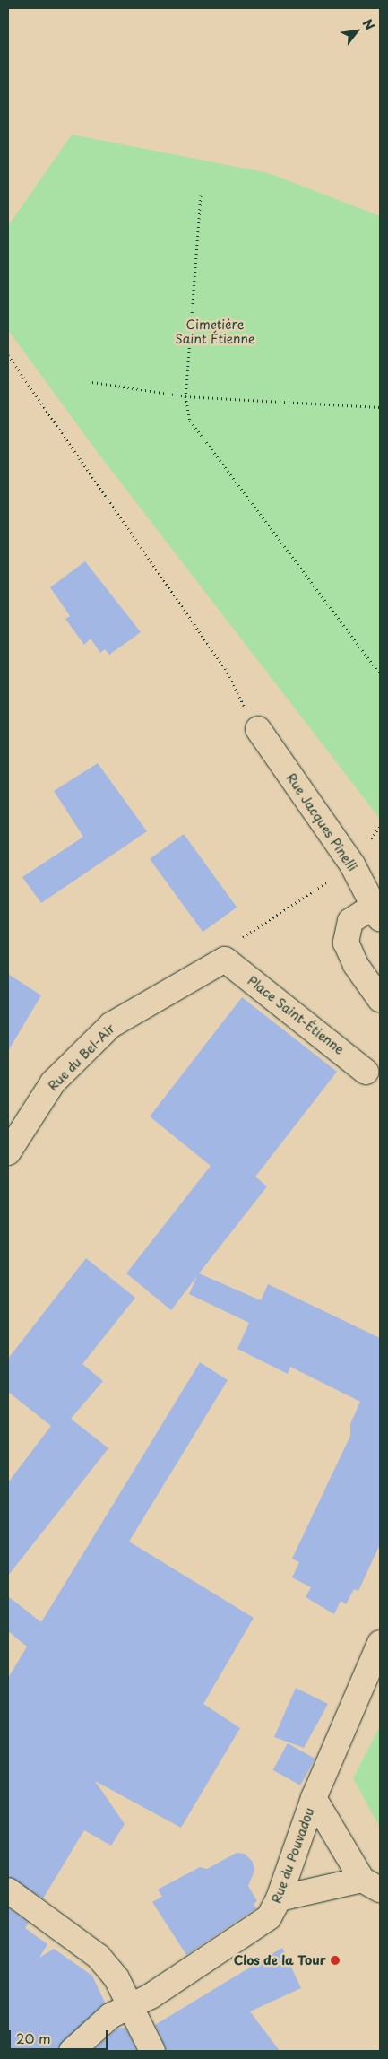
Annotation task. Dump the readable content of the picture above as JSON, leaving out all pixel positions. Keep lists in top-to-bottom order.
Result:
{
  "streets": {
    "street": [
      "Rue Jacques Pinelli",
      "Place Saint-Étienne",
      "Rue du Bel-Air",
      "Rue du Pouvadou"
    ]
  },
  "crossings": [
    ["Place Saint-Étienne", "Rue du Bel-Air"]
  ],
  "parks": ["Cimetière Saint Étienne"],
  "places": ["Clos de la Tour"],
  "scale_bar": "20 m",
  "north": "top right"
}
